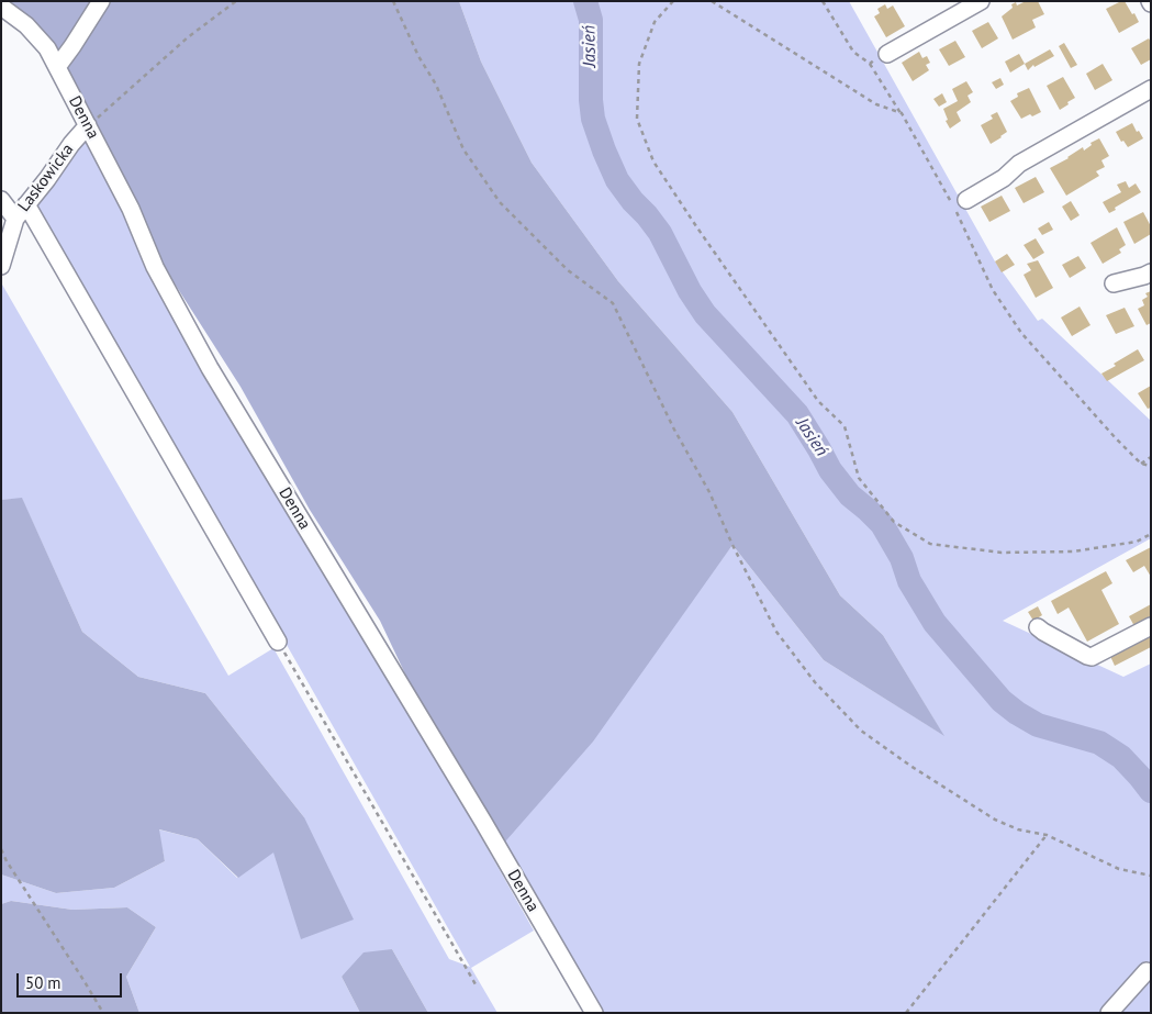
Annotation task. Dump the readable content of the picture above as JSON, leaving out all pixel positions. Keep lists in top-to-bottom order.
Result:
{
  "streets": {
    "street": ["Denna", "Laskowicka"]
  },
  "crossings": [
    ["Denna", "Laskowicka"]
  ],
  "water": ["Jasień"],
  "scale_bar": "50 m"
}
